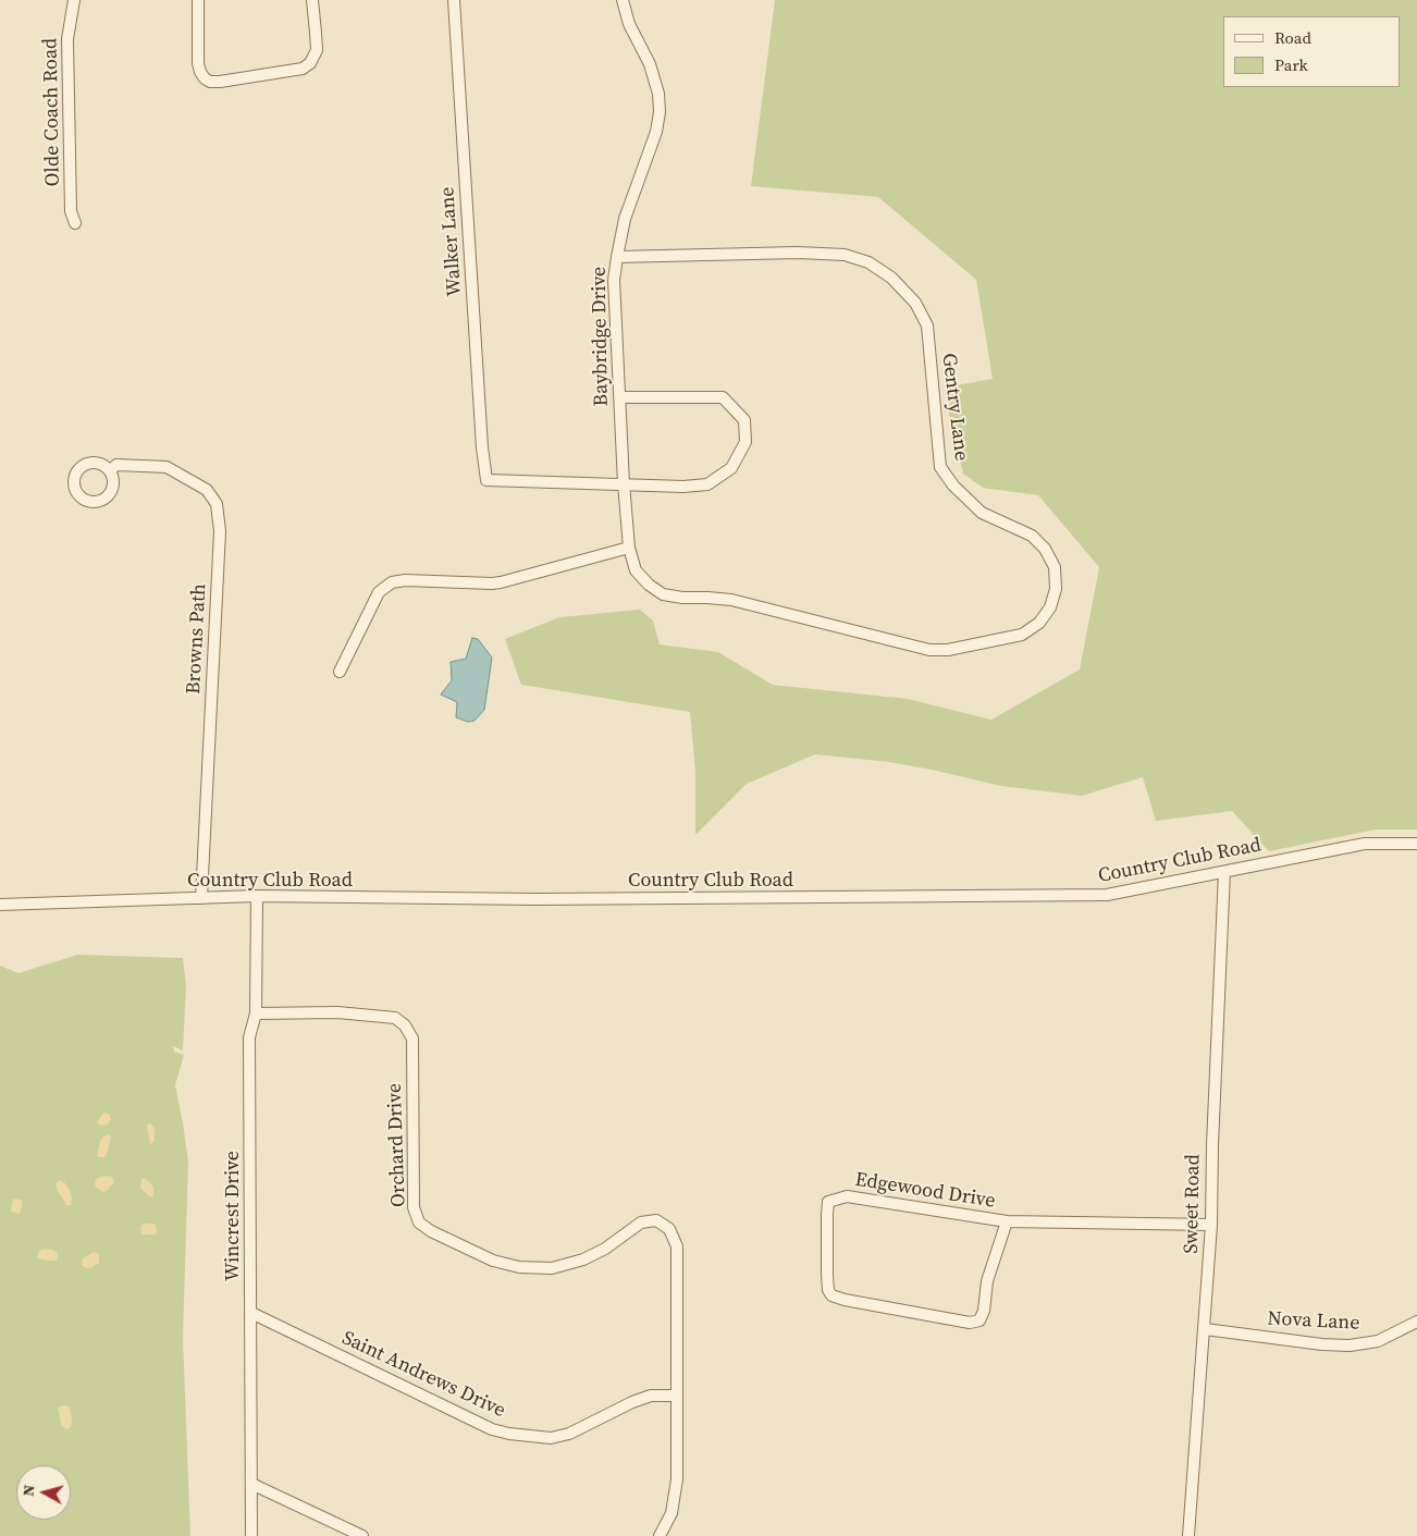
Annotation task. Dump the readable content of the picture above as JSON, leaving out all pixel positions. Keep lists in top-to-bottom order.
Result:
{
  "streets": {
    "street": [
      "Olde Coach Road",
      "Walker Lane",
      "Baybridge Drive",
      "Gentry Lane",
      "Browns Path",
      "Country Club Road",
      "Orchard Drive",
      "Edgewood Drive",
      "Sweet Road",
      "Wincrest Drive",
      "Nova Lane",
      "Saint Andrews Drive"
    ]
  },
  "crossings": [
    ["Walker Lane", "Baybridge Drive"],
    ["Walker Lane", "Gentry Lane"],
    ["Baybridge Drive", "Gentry Lane"],
    ["Browns Path", "Country Club Road"],
    ["Country Club Road", "Sweet Road"],
    ["Country Club Road", "Wincrest Drive"],
    ["Orchard Drive", "Wincrest Drive"],
    ["Orchard Drive", "Saint Andrews Drive"],
    ["Edgewood Drive", "Sweet Road"],
    ["Sweet Road", "Nova Lane"],
    ["Wincrest Drive", "Saint Andrews Drive"]
  ],
  "legend": ["Road", "Park"],
  "north": "left"
}
